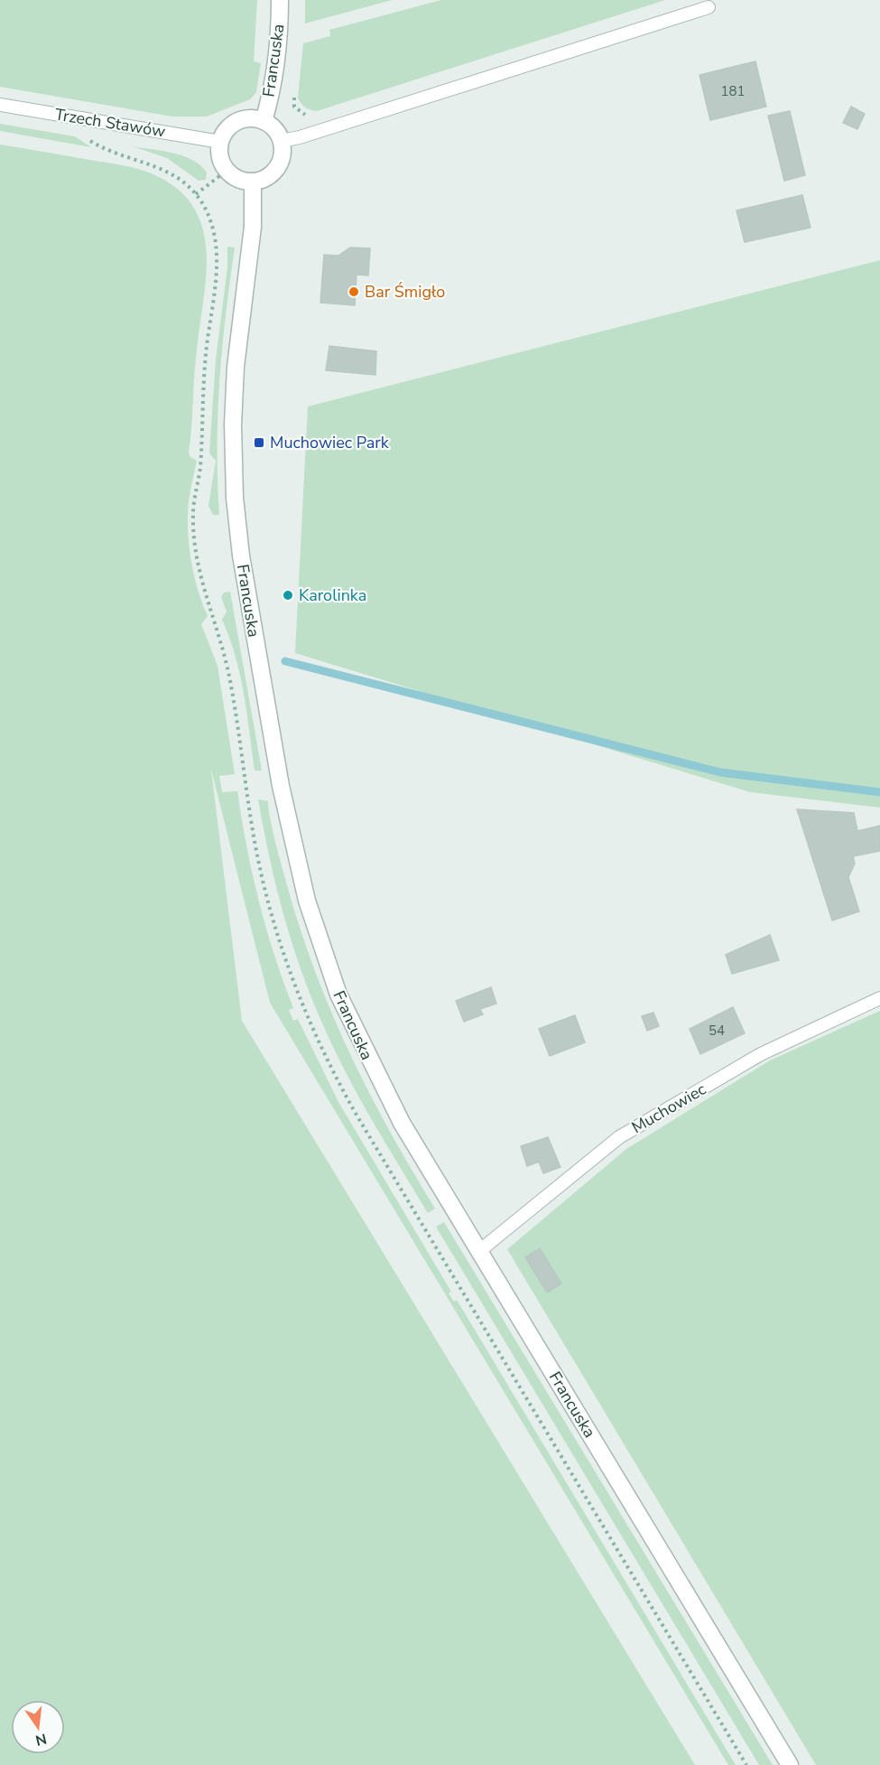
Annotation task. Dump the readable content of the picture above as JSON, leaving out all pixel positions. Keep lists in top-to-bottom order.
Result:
{
  "streets": {
    "street": ["Francuska"],
    "lane": ["Trzech Stawów", "Muchowiec"]
  },
  "crossings": [
    ["Francuska", "Trzech Stawów"],
    ["Francuska", "Muchowiec"]
  ],
  "places": {
    "other": ["Bar Śmigło", "Karolinka"],
    "transit": ["Muchowiec Park"]
  },
  "house_numbers": ["181", "54"],
  "north": "bottom"
}
